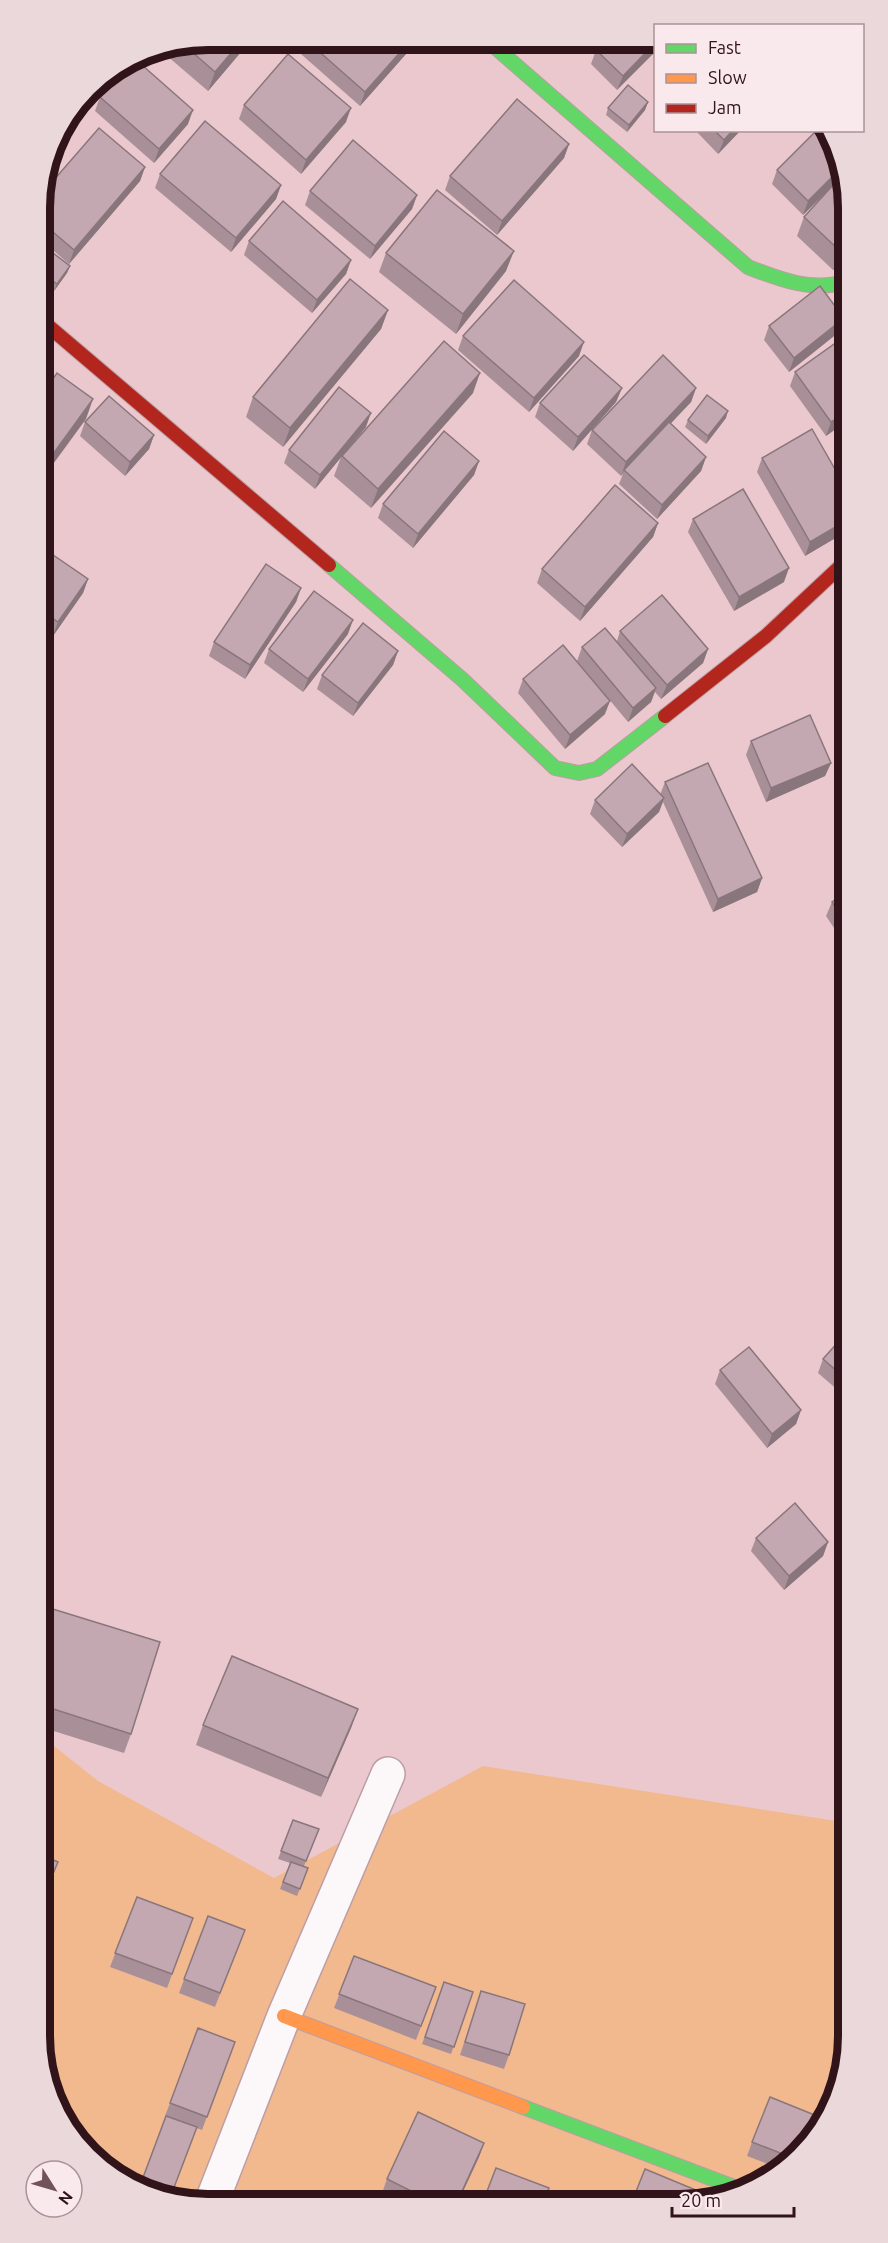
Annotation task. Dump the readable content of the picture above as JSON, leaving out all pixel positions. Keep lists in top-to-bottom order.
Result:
{
  "legend": ["Fast", "Slow", "Jam"],
  "scale_bar": "20 m",
  "north": "bottom right"
}
